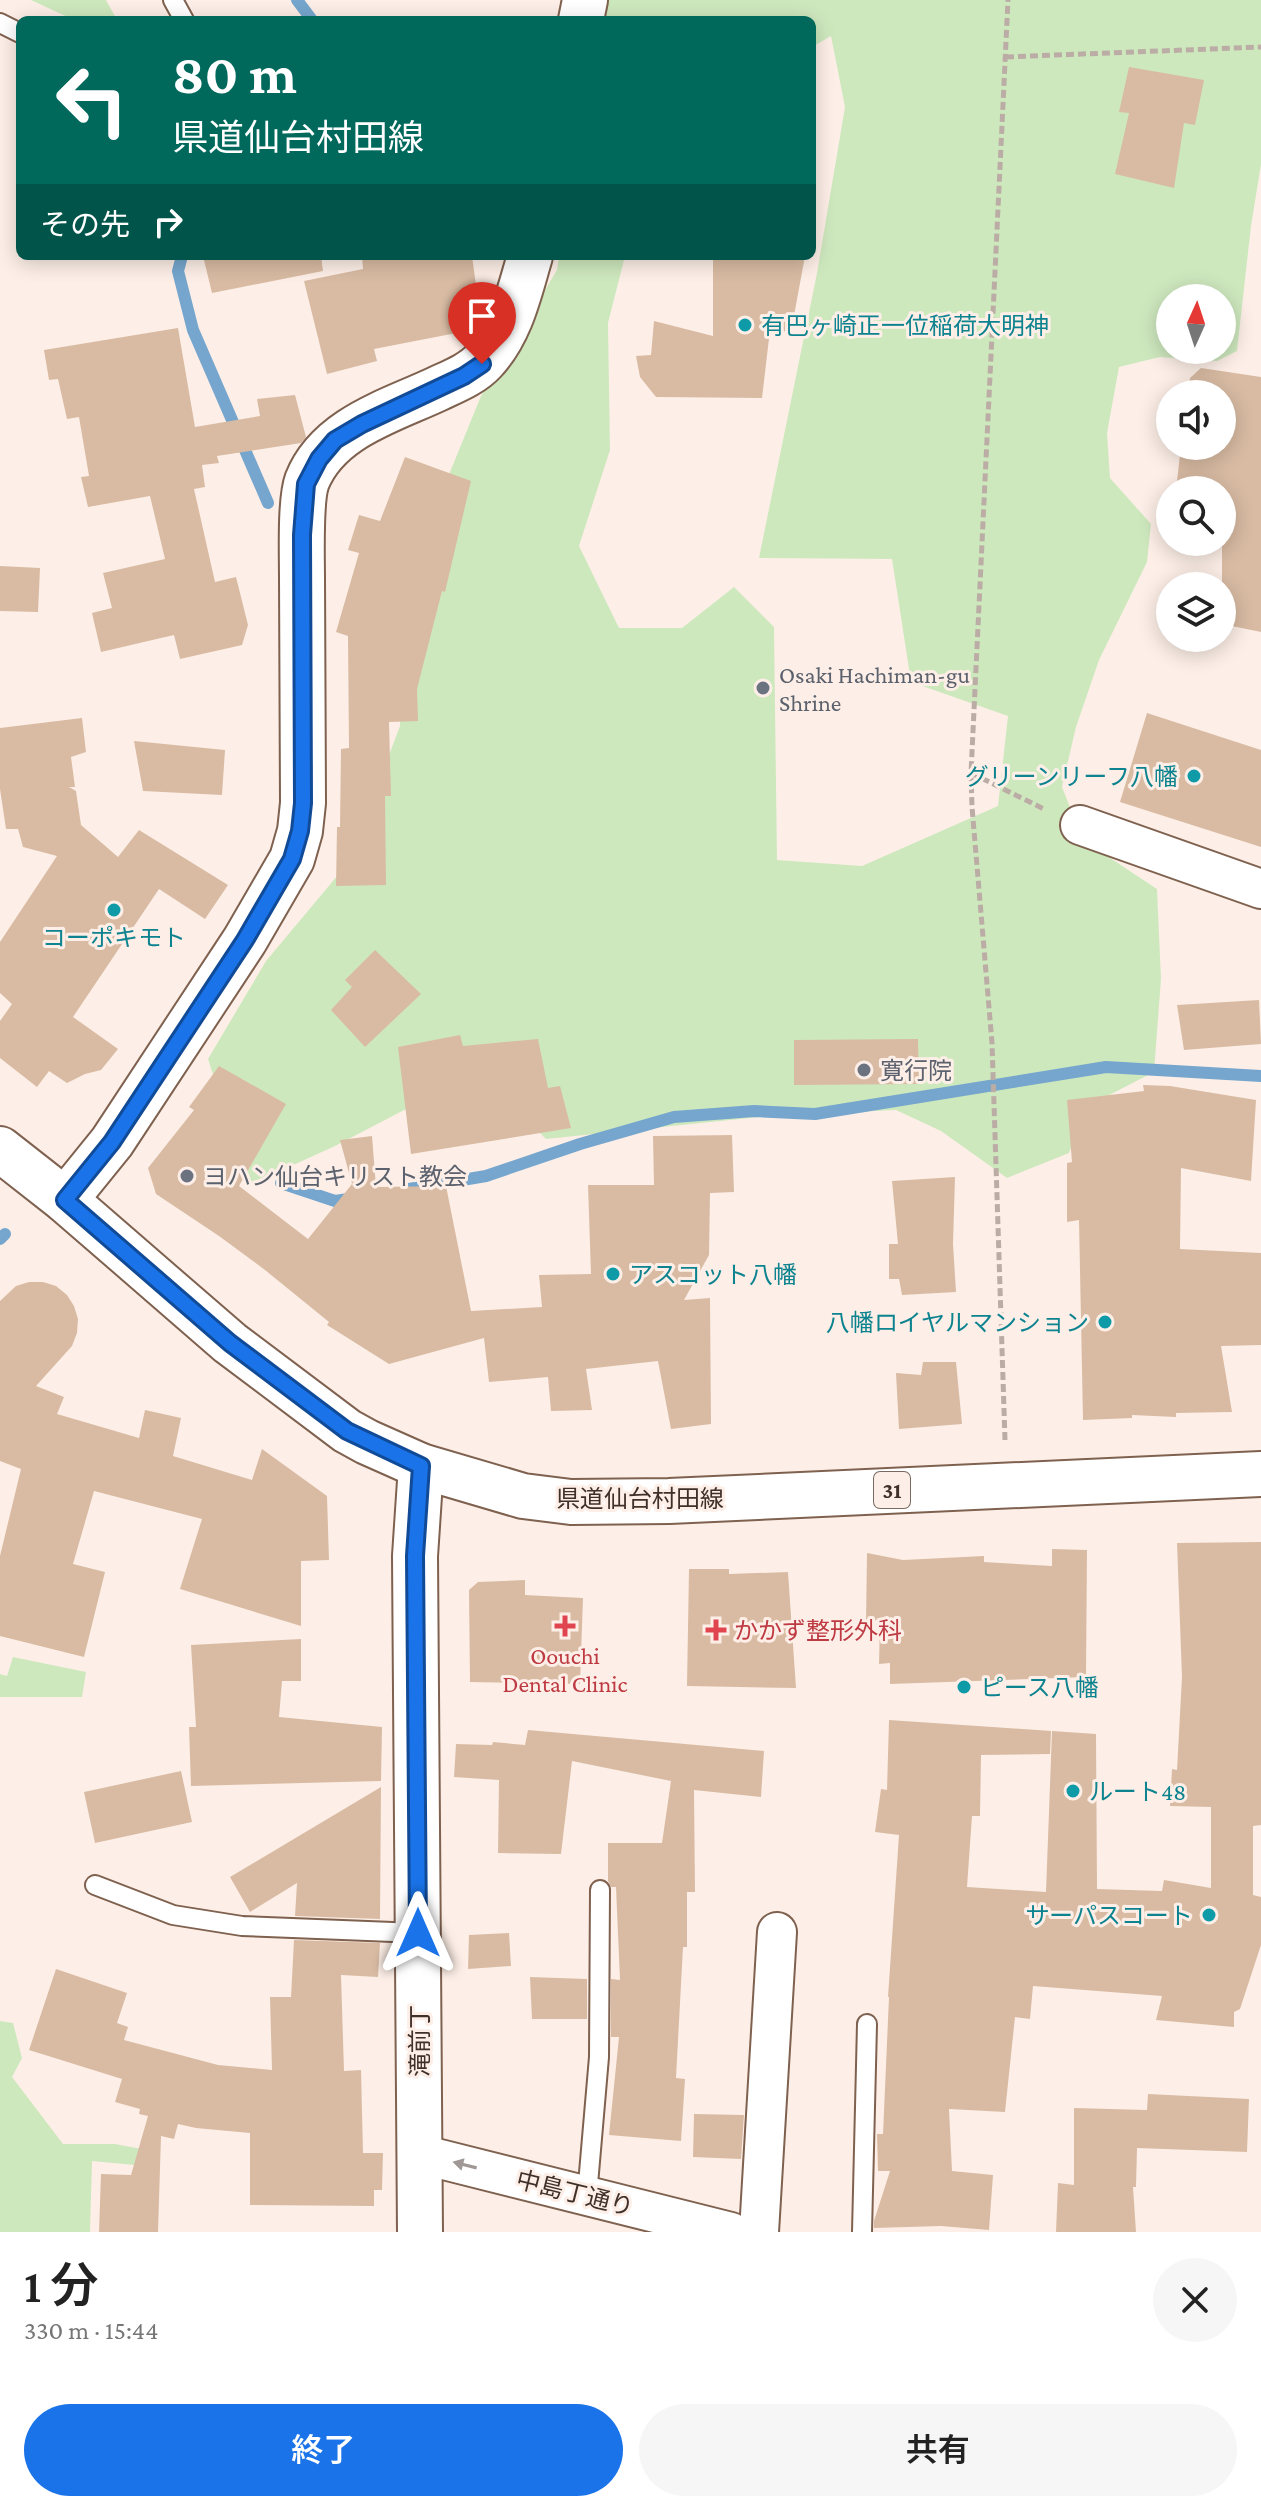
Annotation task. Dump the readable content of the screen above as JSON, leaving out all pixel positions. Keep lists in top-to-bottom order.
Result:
{
  "streets": {
    "street": [
      "31",
      "県道仙台村田線",
      "滝前丁",
      "中島丁通り"
    ]
  },
  "crossings": [
    ["31", "県道仙台村田線"],
    ["県道仙台村田線", "滝前丁"],
    ["滝前丁", "中島丁通り"]
  ],
  "one_way": ["中島丁通り"],
  "places": {
    "other": [
      "有巴ヶ崎正一位稲荷大明神",
      "Osaki Hachiman-gu Shrine",
      "グリーンリーフ八幡",
      "コーポキモト",
      "寛行院",
      "ヨハン仙台キリスト教会",
      "アスコット八幡",
      "八幡ロイヤルマンション",
      "ピース八幡",
      "ルート48",
      "サーパスコート"
    ],
    "health": ["Oouchi Dental Clinic", "かかず整形外科"]
  },
  "north": "top",
  "page": {
    "turn": ["80 m", "県道仙台村田線"],
    "then": "その先",
    "heading": ["1 分", "330 m · 15:44"],
    "buttons": ["終了", "共有"]
  }
}
